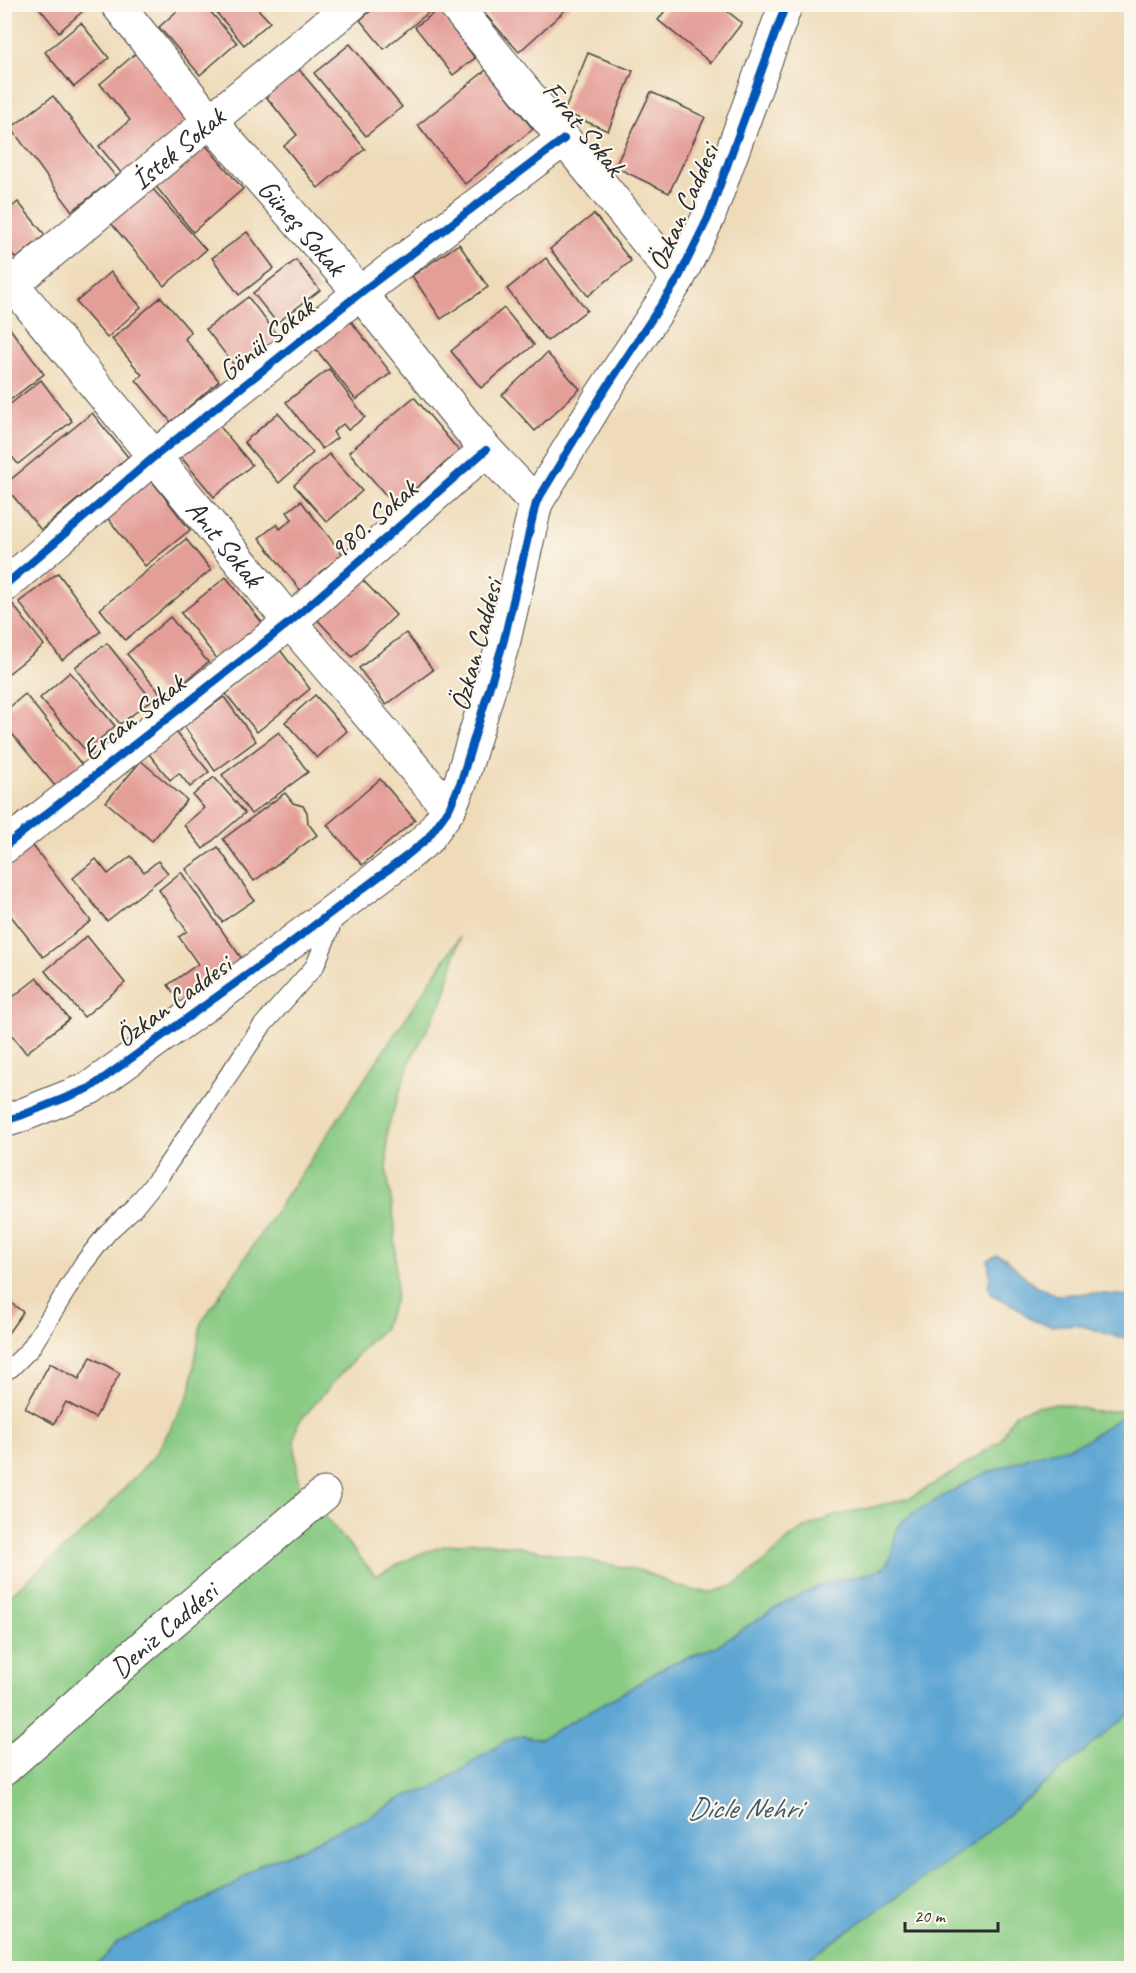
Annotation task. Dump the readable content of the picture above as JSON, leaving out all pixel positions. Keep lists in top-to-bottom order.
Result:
{
  "streets": {
    "street": [
      "Fırat Sokak",
      "İstek Sokak",
      "Özkan Caddesi",
      "Güneş Sokak",
      "Gönül Sokak",
      "980. Sokak",
      "Anıt Sokak",
      "Ercan Sokak",
      "Deniz Caddesi"
    ]
  },
  "crossings": [
    ["Fırat Sokak", "Özkan Caddesi"],
    ["Fırat Sokak", "Gönül Sokak"],
    ["İstek Sokak", "Güneş Sokak"],
    ["İstek Sokak", "Anıt Sokak"],
    ["Özkan Caddesi", "Güneş Sokak"],
    ["Özkan Caddesi", "Anıt Sokak"],
    ["Güneş Sokak", "Gönül Sokak"],
    ["Güneş Sokak", "980. Sokak"],
    ["Gönül Sokak", "Anıt Sokak"],
    ["980. Sokak", "Anıt Sokak"],
    ["980. Sokak", "Ercan Sokak"],
    ["Anıt Sokak", "Ercan Sokak"]
  ],
  "water": ["Dicle Nehri"],
  "scale_bar": "20 m"
}
